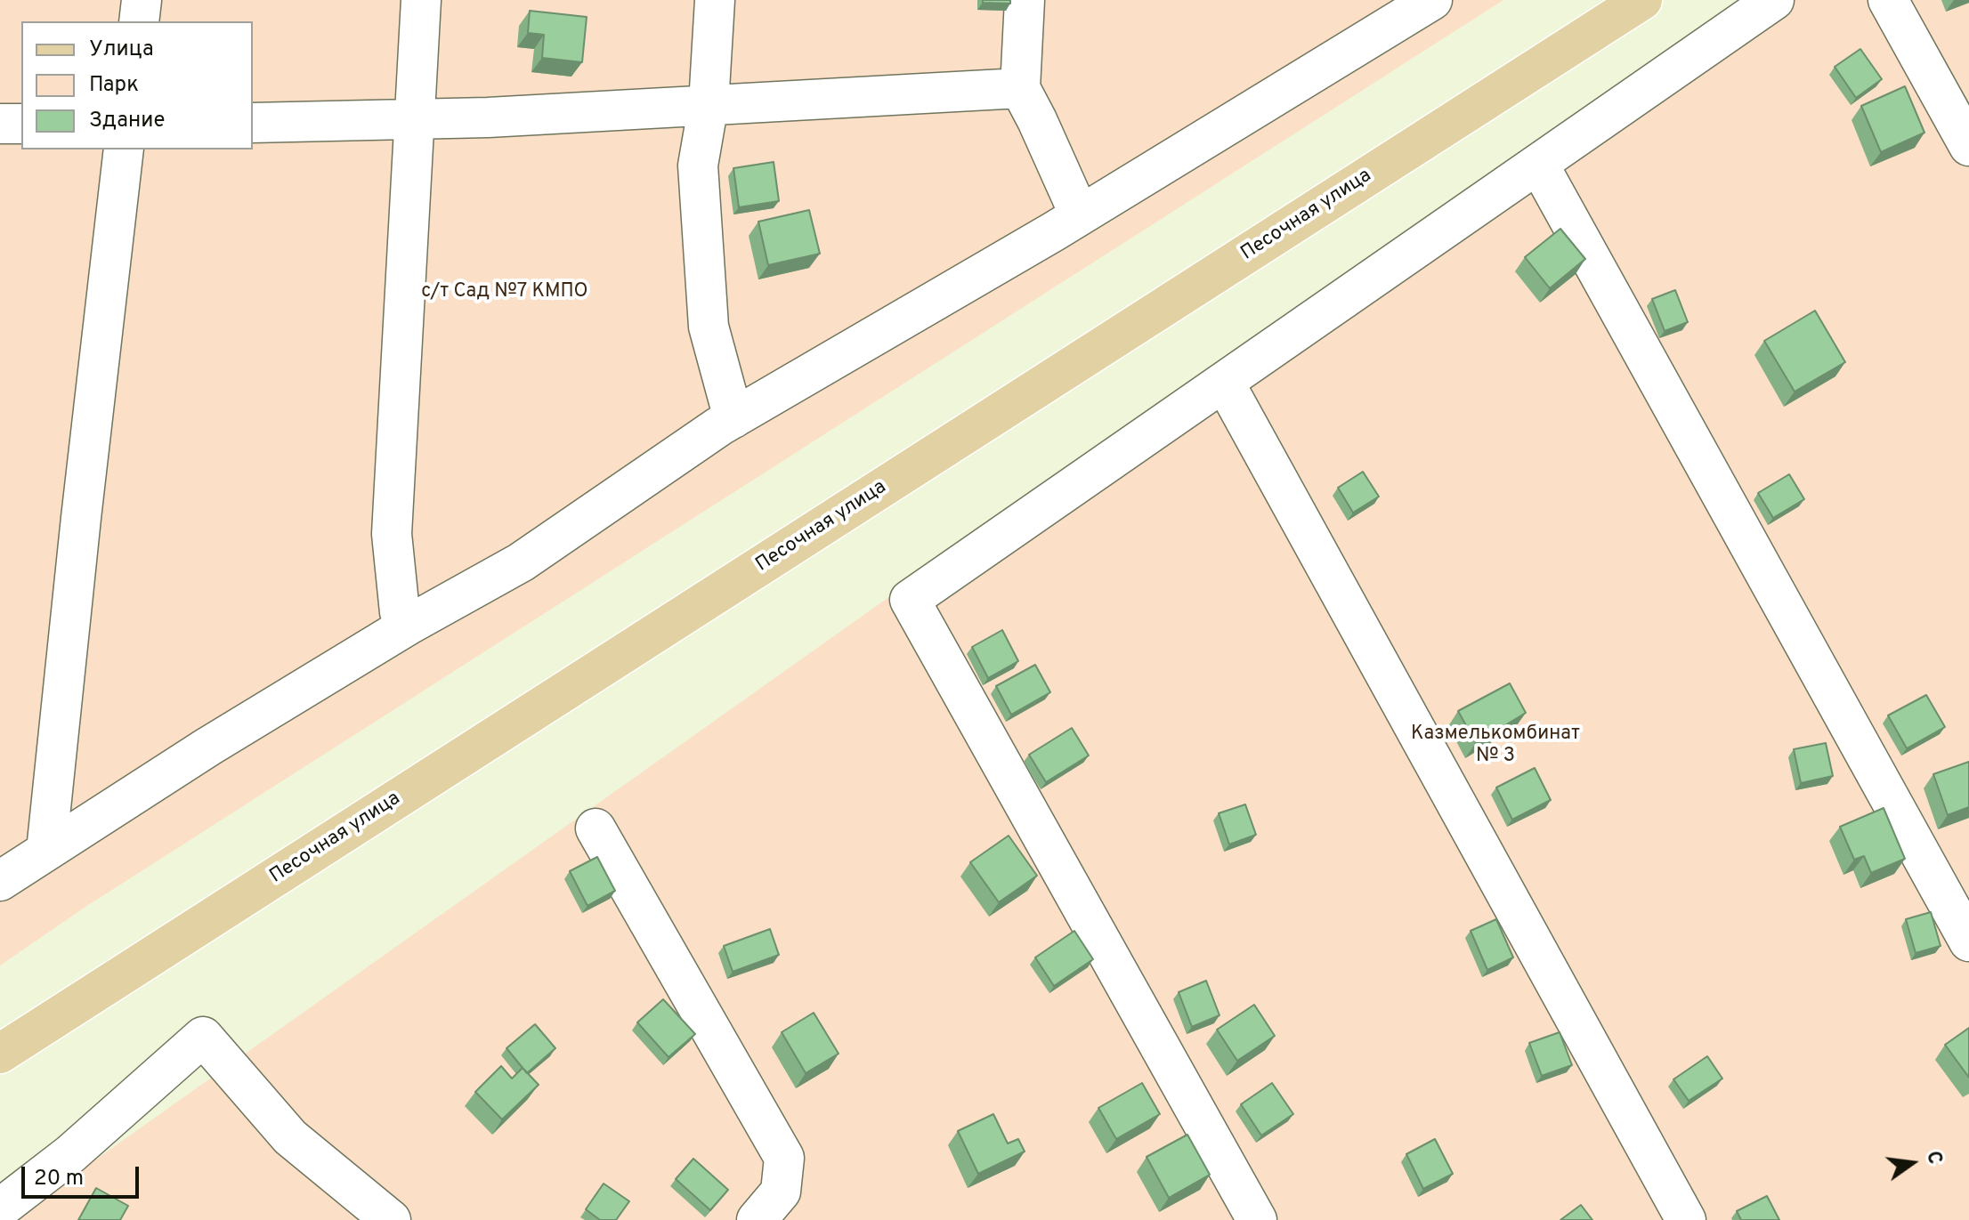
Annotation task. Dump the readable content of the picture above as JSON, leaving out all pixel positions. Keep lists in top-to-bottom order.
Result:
{
  "streets": {
    "main road": ["Песочная улица"]
  },
  "parks": ["с/т Сад №7 КМПО", "Казмелькомбинат № 3"],
  "legend": ["Улица", "Парк", "Здание"],
  "scale_bar": "20 m",
  "north": "right"
}
